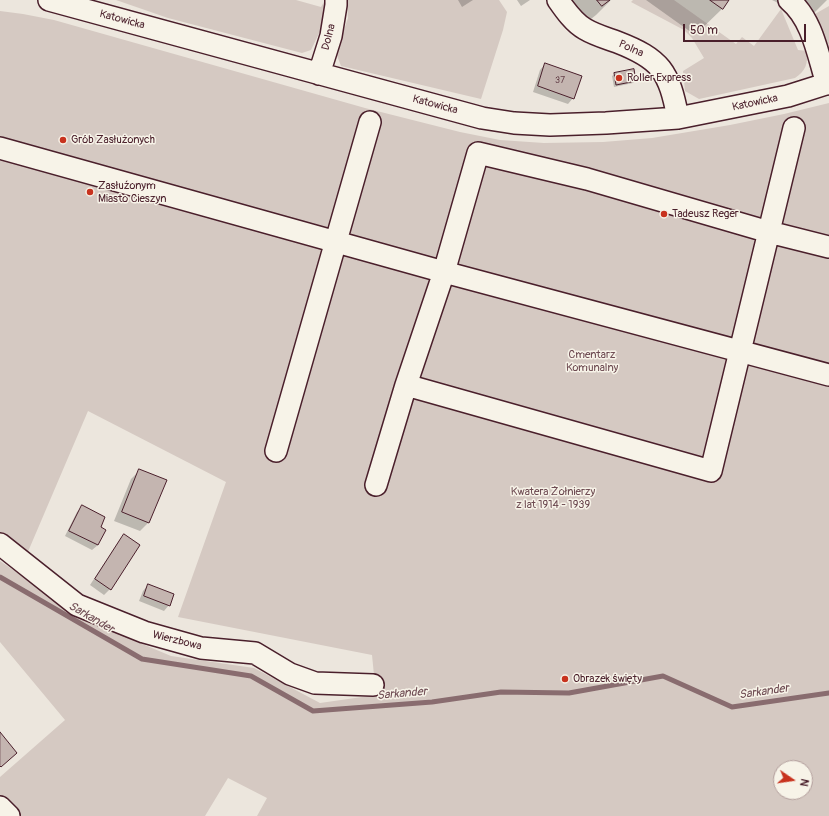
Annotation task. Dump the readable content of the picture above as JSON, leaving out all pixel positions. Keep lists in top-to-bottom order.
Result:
{
  "streets": {
    "street": [
      "Katowicka",
      "Dolna",
      "Polna",
      "Wierzbowa"
    ]
  },
  "crossings": [
    ["Katowicka", "Dolna"],
    ["Katowicka", "Polna"]
  ],
  "water": ["Sarkander"],
  "parks": ["Cmentarz Komunalny", "Kwatera Żołnierzy z lat 1914 - 1939"],
  "places": [
    "Roller Express",
    "Grób Zasłużonych",
    "Zasłuźonym Miasto Cieszyn",
    "Tadeusz Reger",
    "Obrazek święty"
  ],
  "house_numbers": ["37"],
  "scale_bar": "50 m",
  "north": "right"
}
